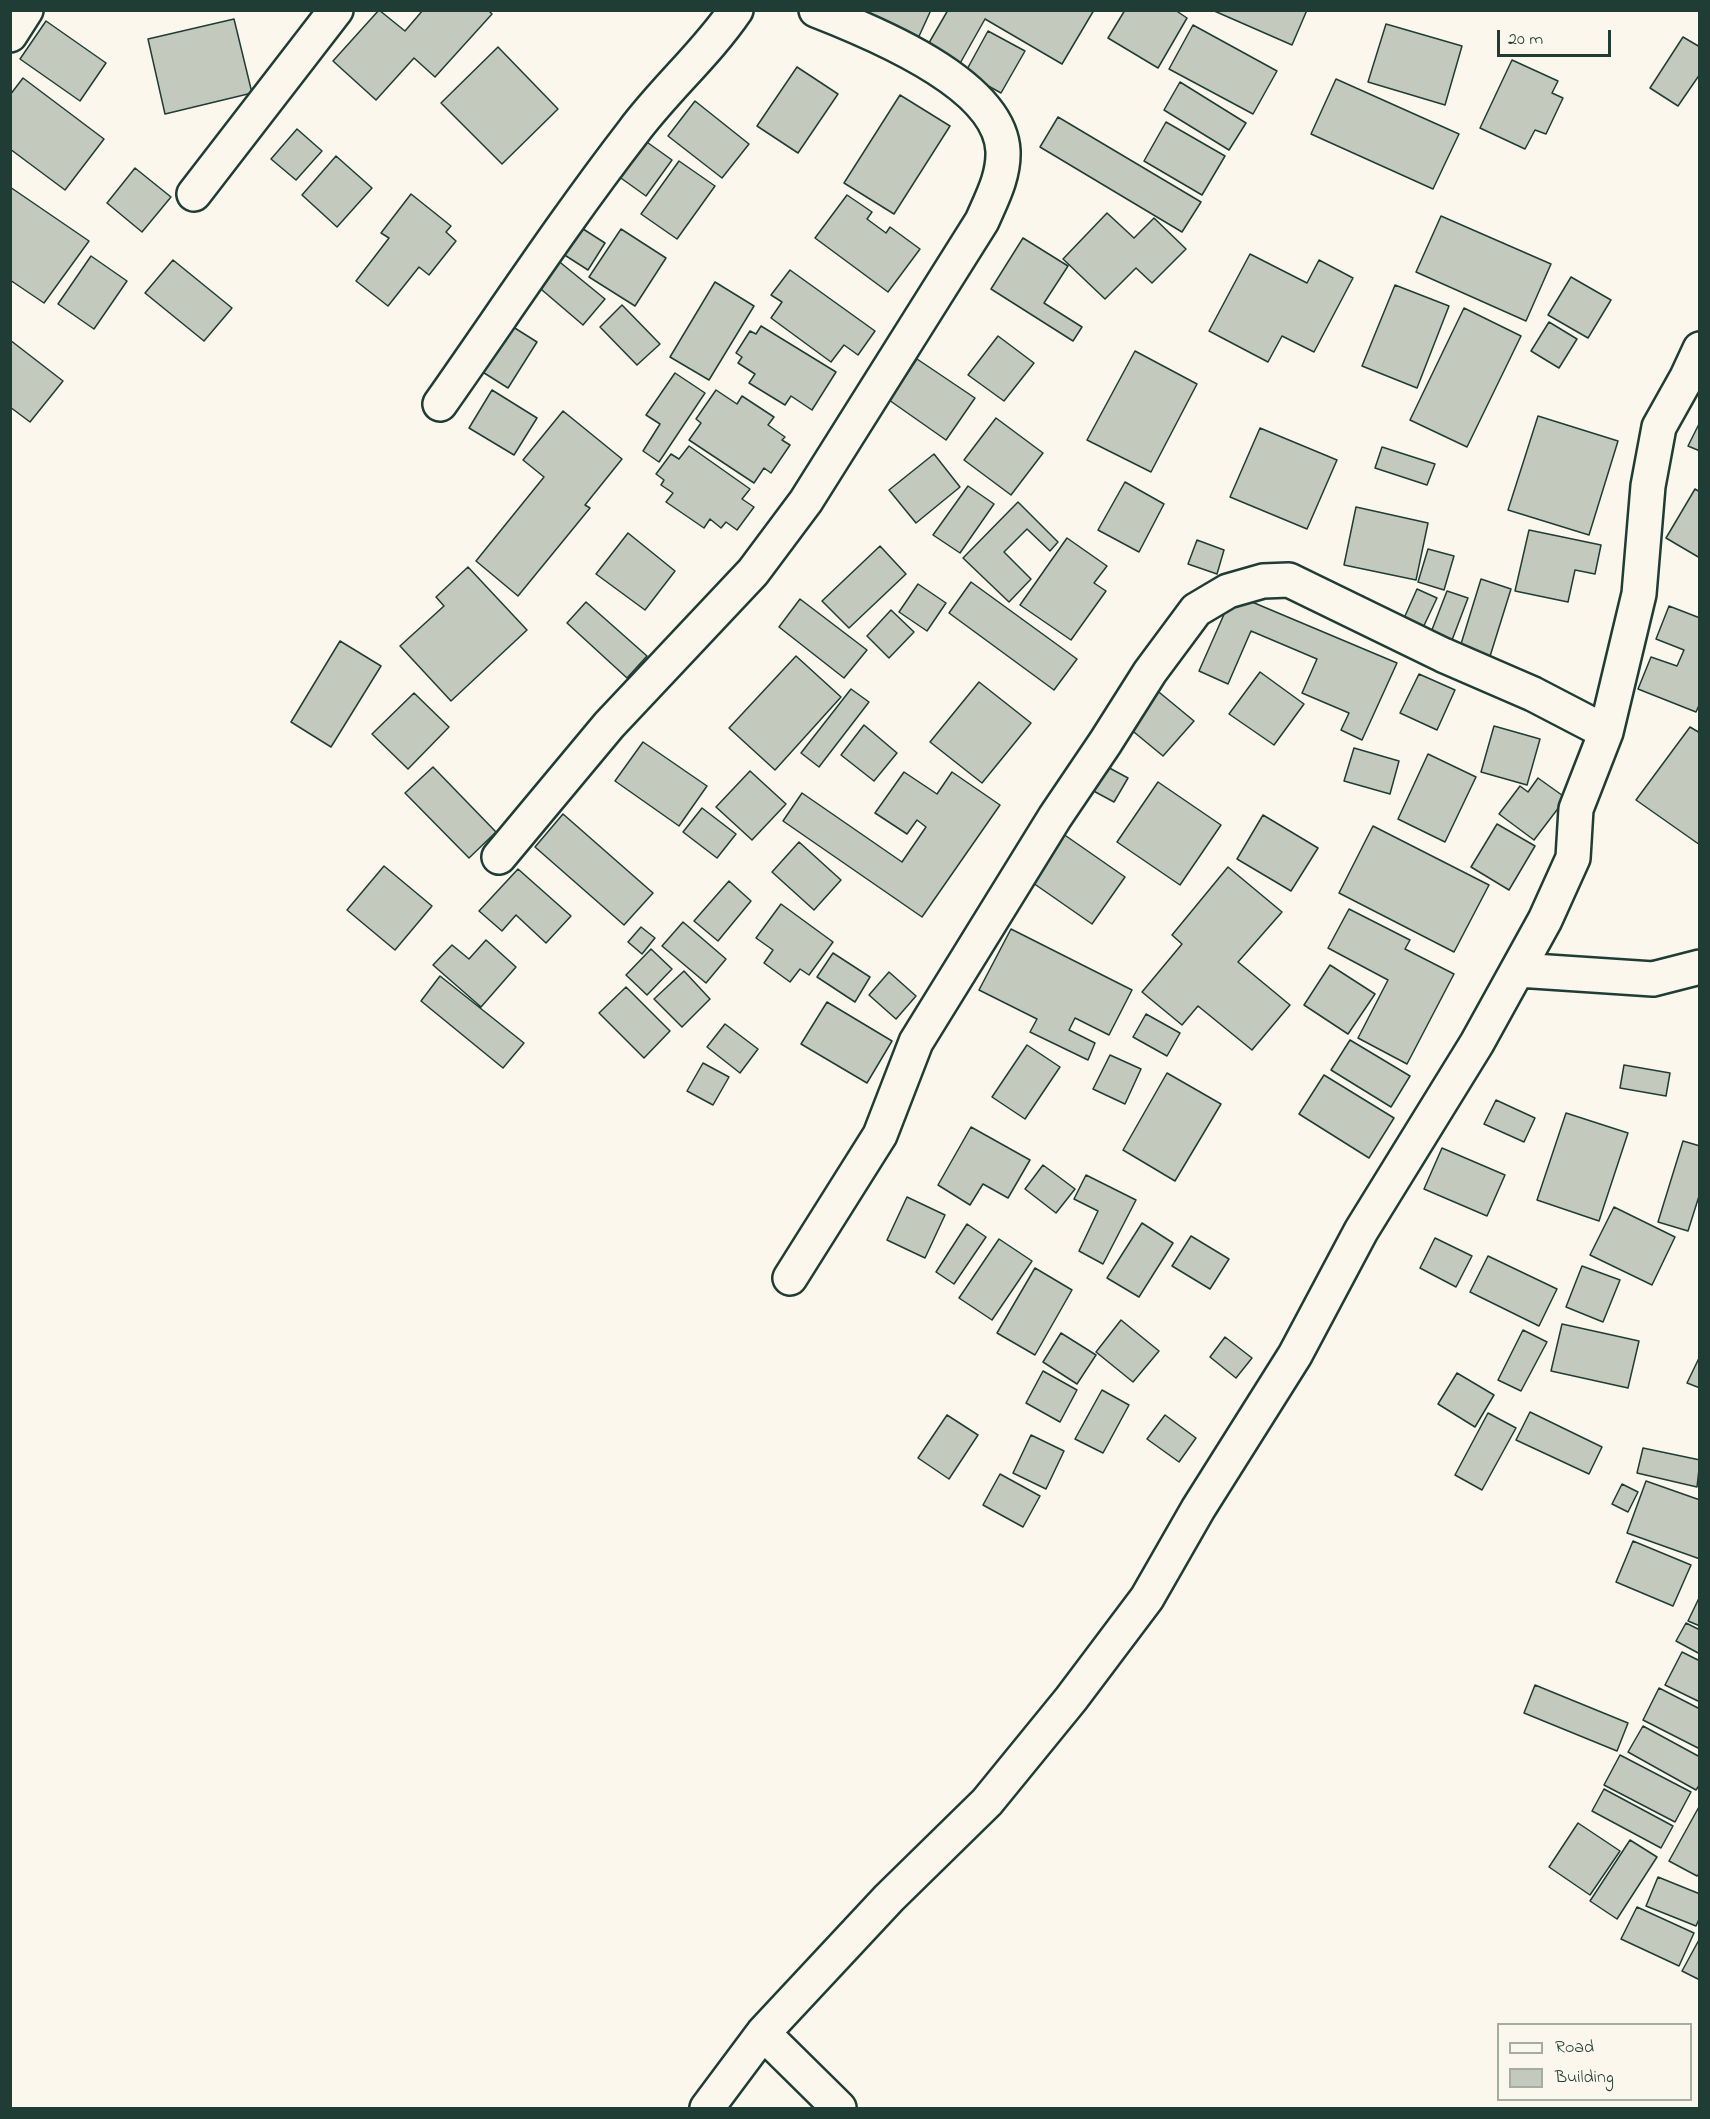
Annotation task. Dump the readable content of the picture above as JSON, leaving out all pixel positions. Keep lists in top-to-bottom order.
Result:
{
  "legend": ["Road", "Building"],
  "scale_bar": "20 m"
}
